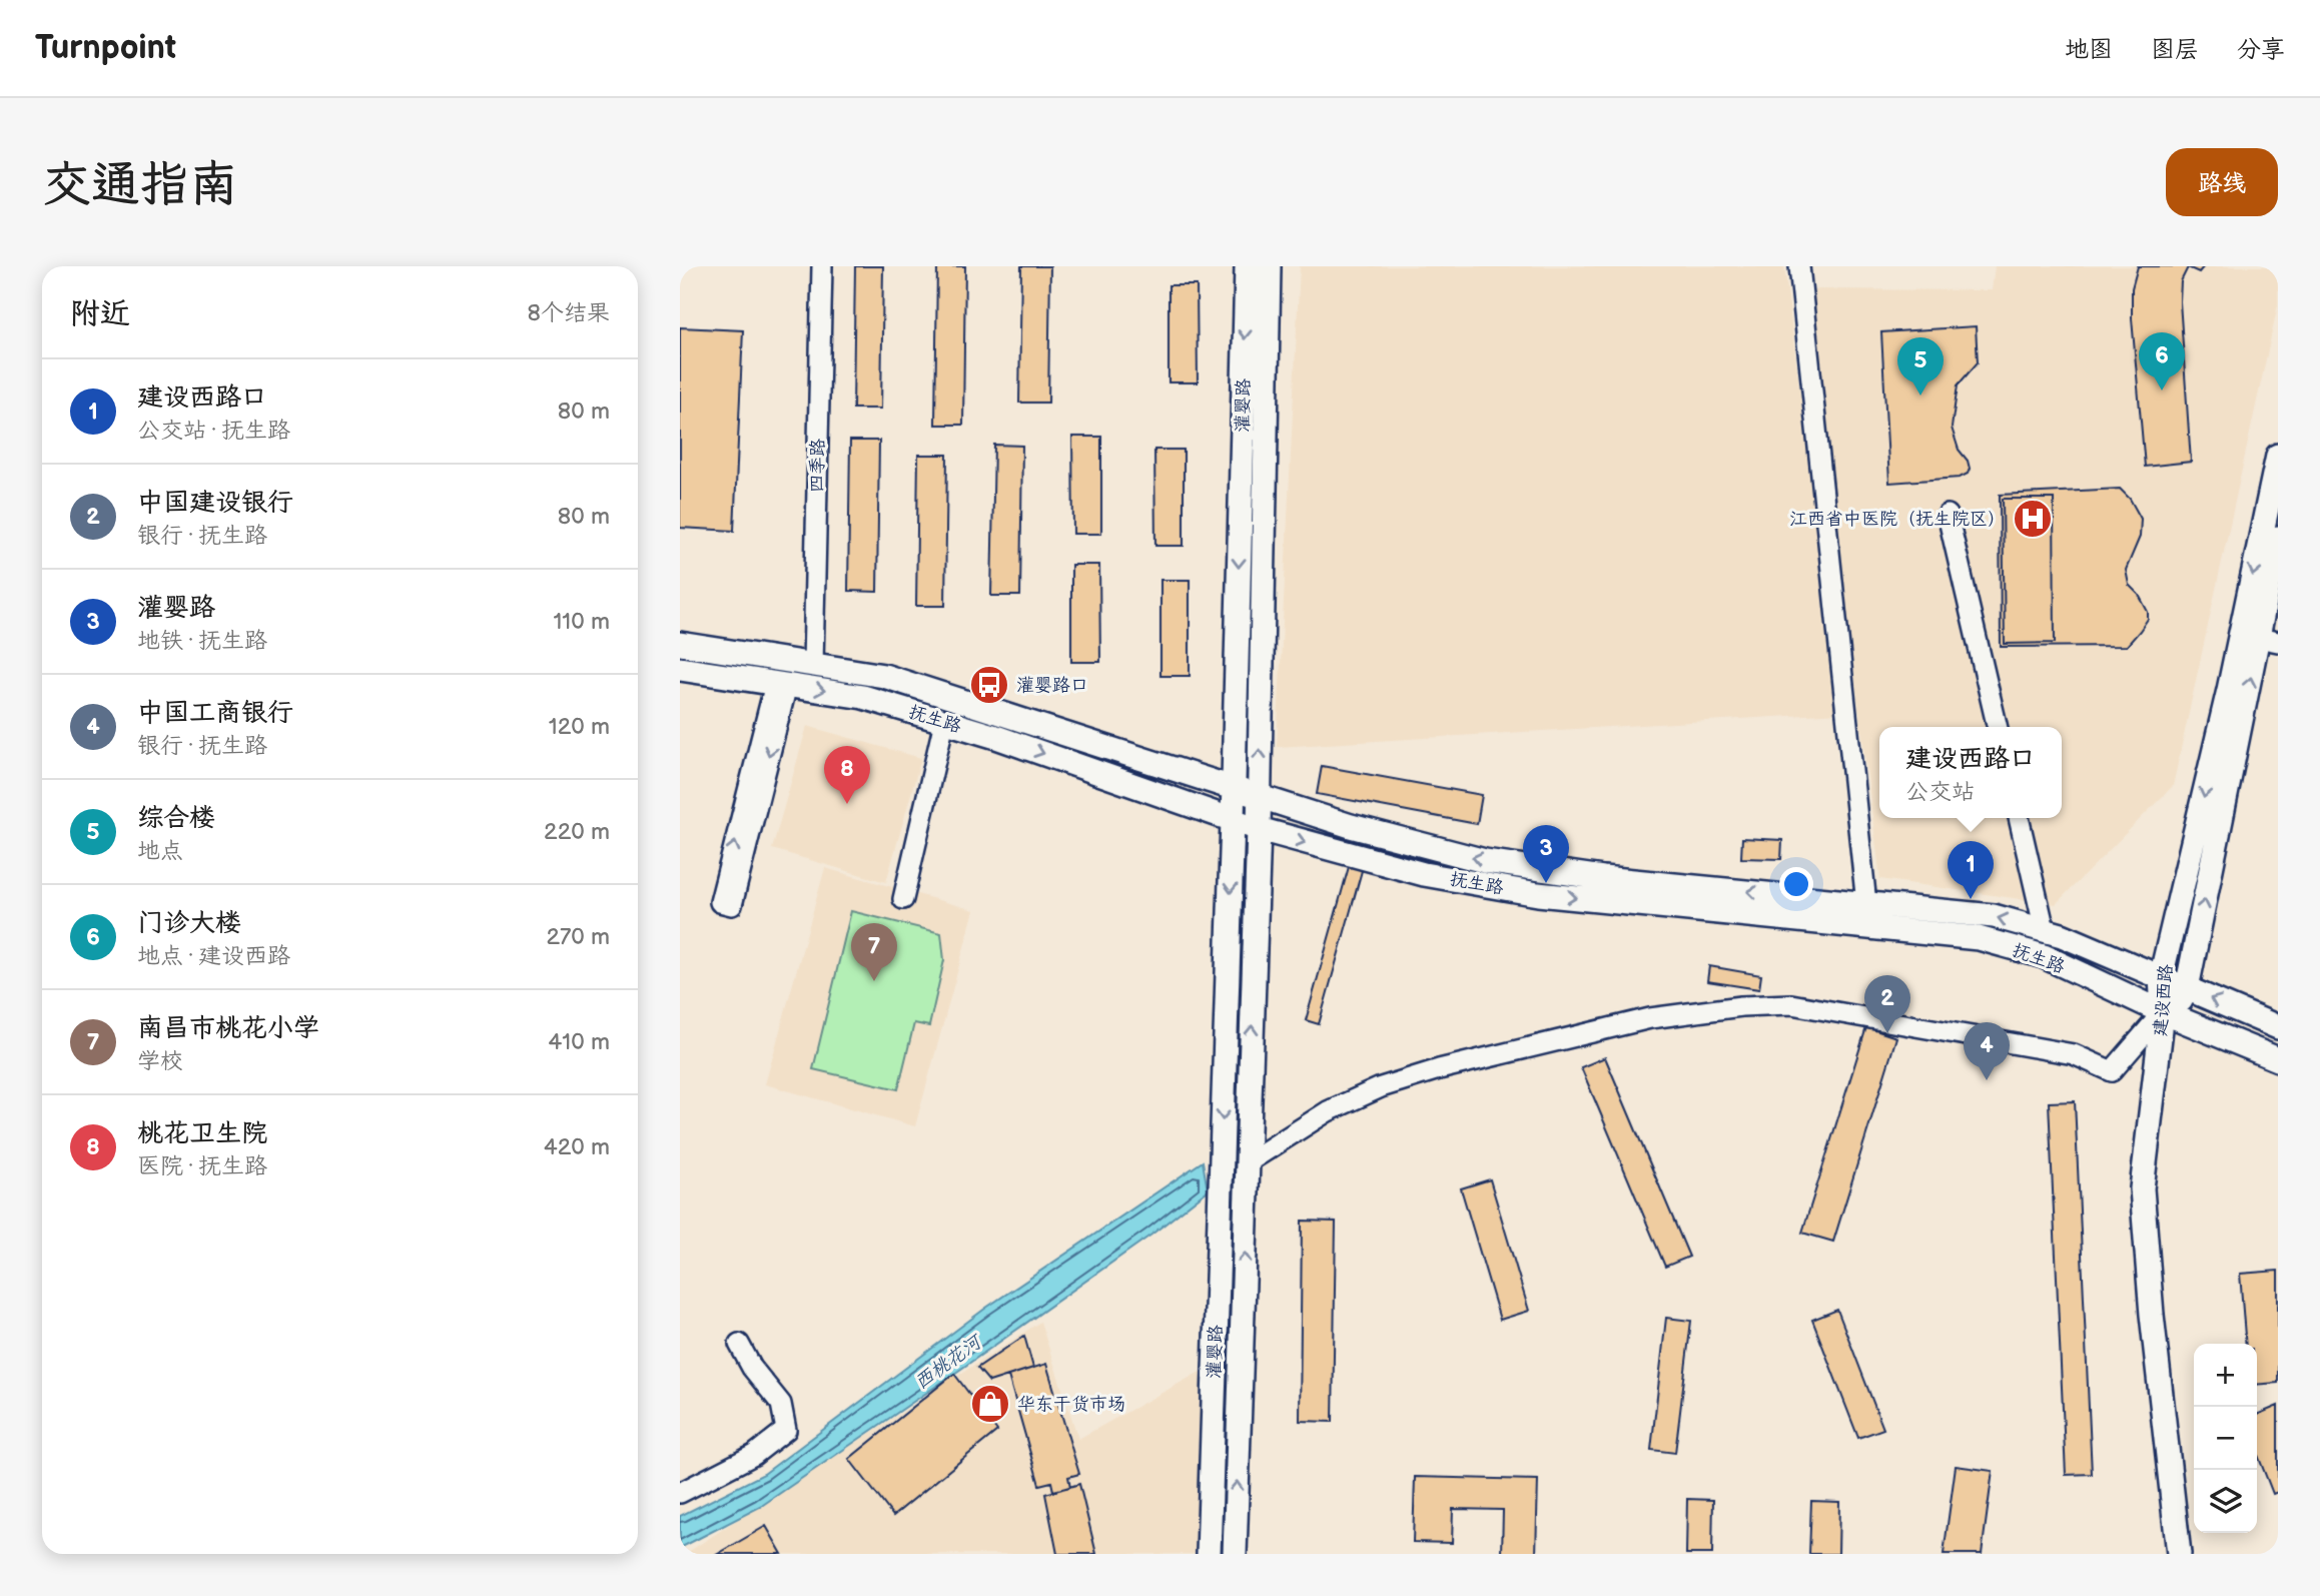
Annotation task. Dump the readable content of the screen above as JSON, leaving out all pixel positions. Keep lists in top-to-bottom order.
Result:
{
  "streets": {
    "main road": ["灌婴路", "抚生路", "建设西路"],
    "street": ["四季路"]
  },
  "crossings": [
    ["灌婴路", "抚生路"],
    ["四季路", "抚生路"],
    ["抚生路", "建设西路"]
  ],
  "water": ["西桃花河"],
  "places": {
    "hospital": ["江西省中医院（抚生院区）"],
    "bus stop": ["灌婴路口"],
    "shop": ["华东干货市场"]
  },
  "page": {
    "header": "Turnpoint",
    "nav": ["地图", "图层", "分享"],
    "buttons": "路线",
    "title": "交通指南",
    "heading": ["附近", "8个结果"],
    "pins": [
      "6",
      "5",
      "8",
      "3",
      "1",
      "7",
      "2",
      "4"
    ],
    "list": [
      {
        "mark": "1",
        "name": "建设西路口",
        "note": "公交站 · 抚生路",
        "value": "80 m"
      },
      {
        "mark": "2",
        "name": "中国建设银行",
        "note": "银行 · 抚生路",
        "value": "80 m"
      },
      {
        "mark": "3",
        "name": "灌婴路",
        "note": "地铁 · 抚生路",
        "value": "110 m"
      },
      {
        "mark": "4",
        "name": "中国工商银行",
        "note": "银行 · 抚生路",
        "value": "120 m"
      },
      {
        "mark": "5",
        "name": "综合楼",
        "note": "地点",
        "value": "220 m"
      },
      {
        "mark": "6",
        "name": "门诊大楼",
        "note": "地点 · 建设西路",
        "value": "270 m"
      },
      {
        "mark": "7",
        "name": "南昌市桃花小学",
        "note": "学校",
        "value": "410 m"
      },
      {
        "mark": "8",
        "name": "桃花卫生院",
        "note": "医院 · 抚生路",
        "value": "420 m"
      }
    ],
    "popup": ["建设西路口", "公交站"],
    "map_buttons": ["+", "−"]
  }
}
